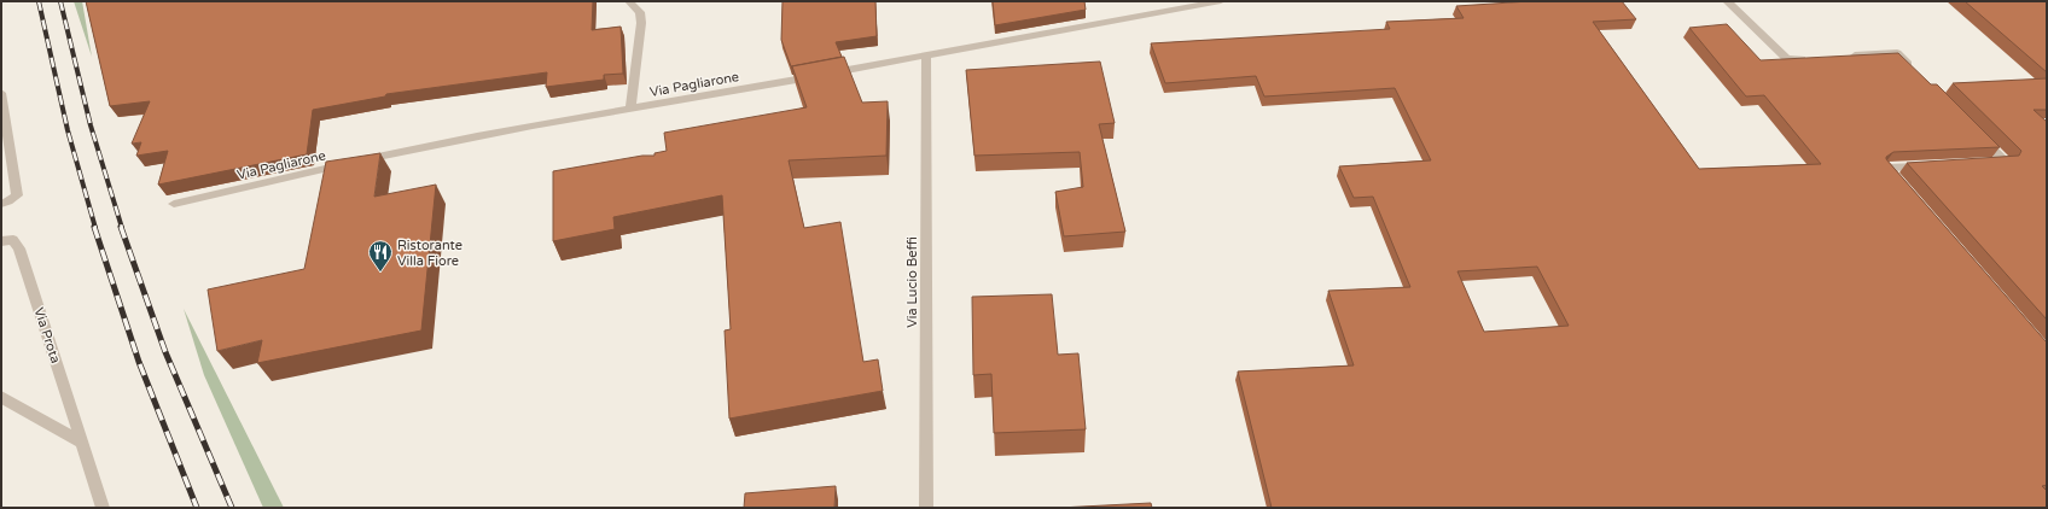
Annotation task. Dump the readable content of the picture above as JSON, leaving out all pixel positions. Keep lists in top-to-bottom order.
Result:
{
  "streets": {
    "street": ["Via Pagliarone", "Via Lucio Beffi", "Via Prota"]
  },
  "crossings": [
    ["Via Pagliarone", "Via Lucio Beffi"]
  ],
  "places": {
    "restaurant": ["Ristorante Villa Fiore"]
  }
}
